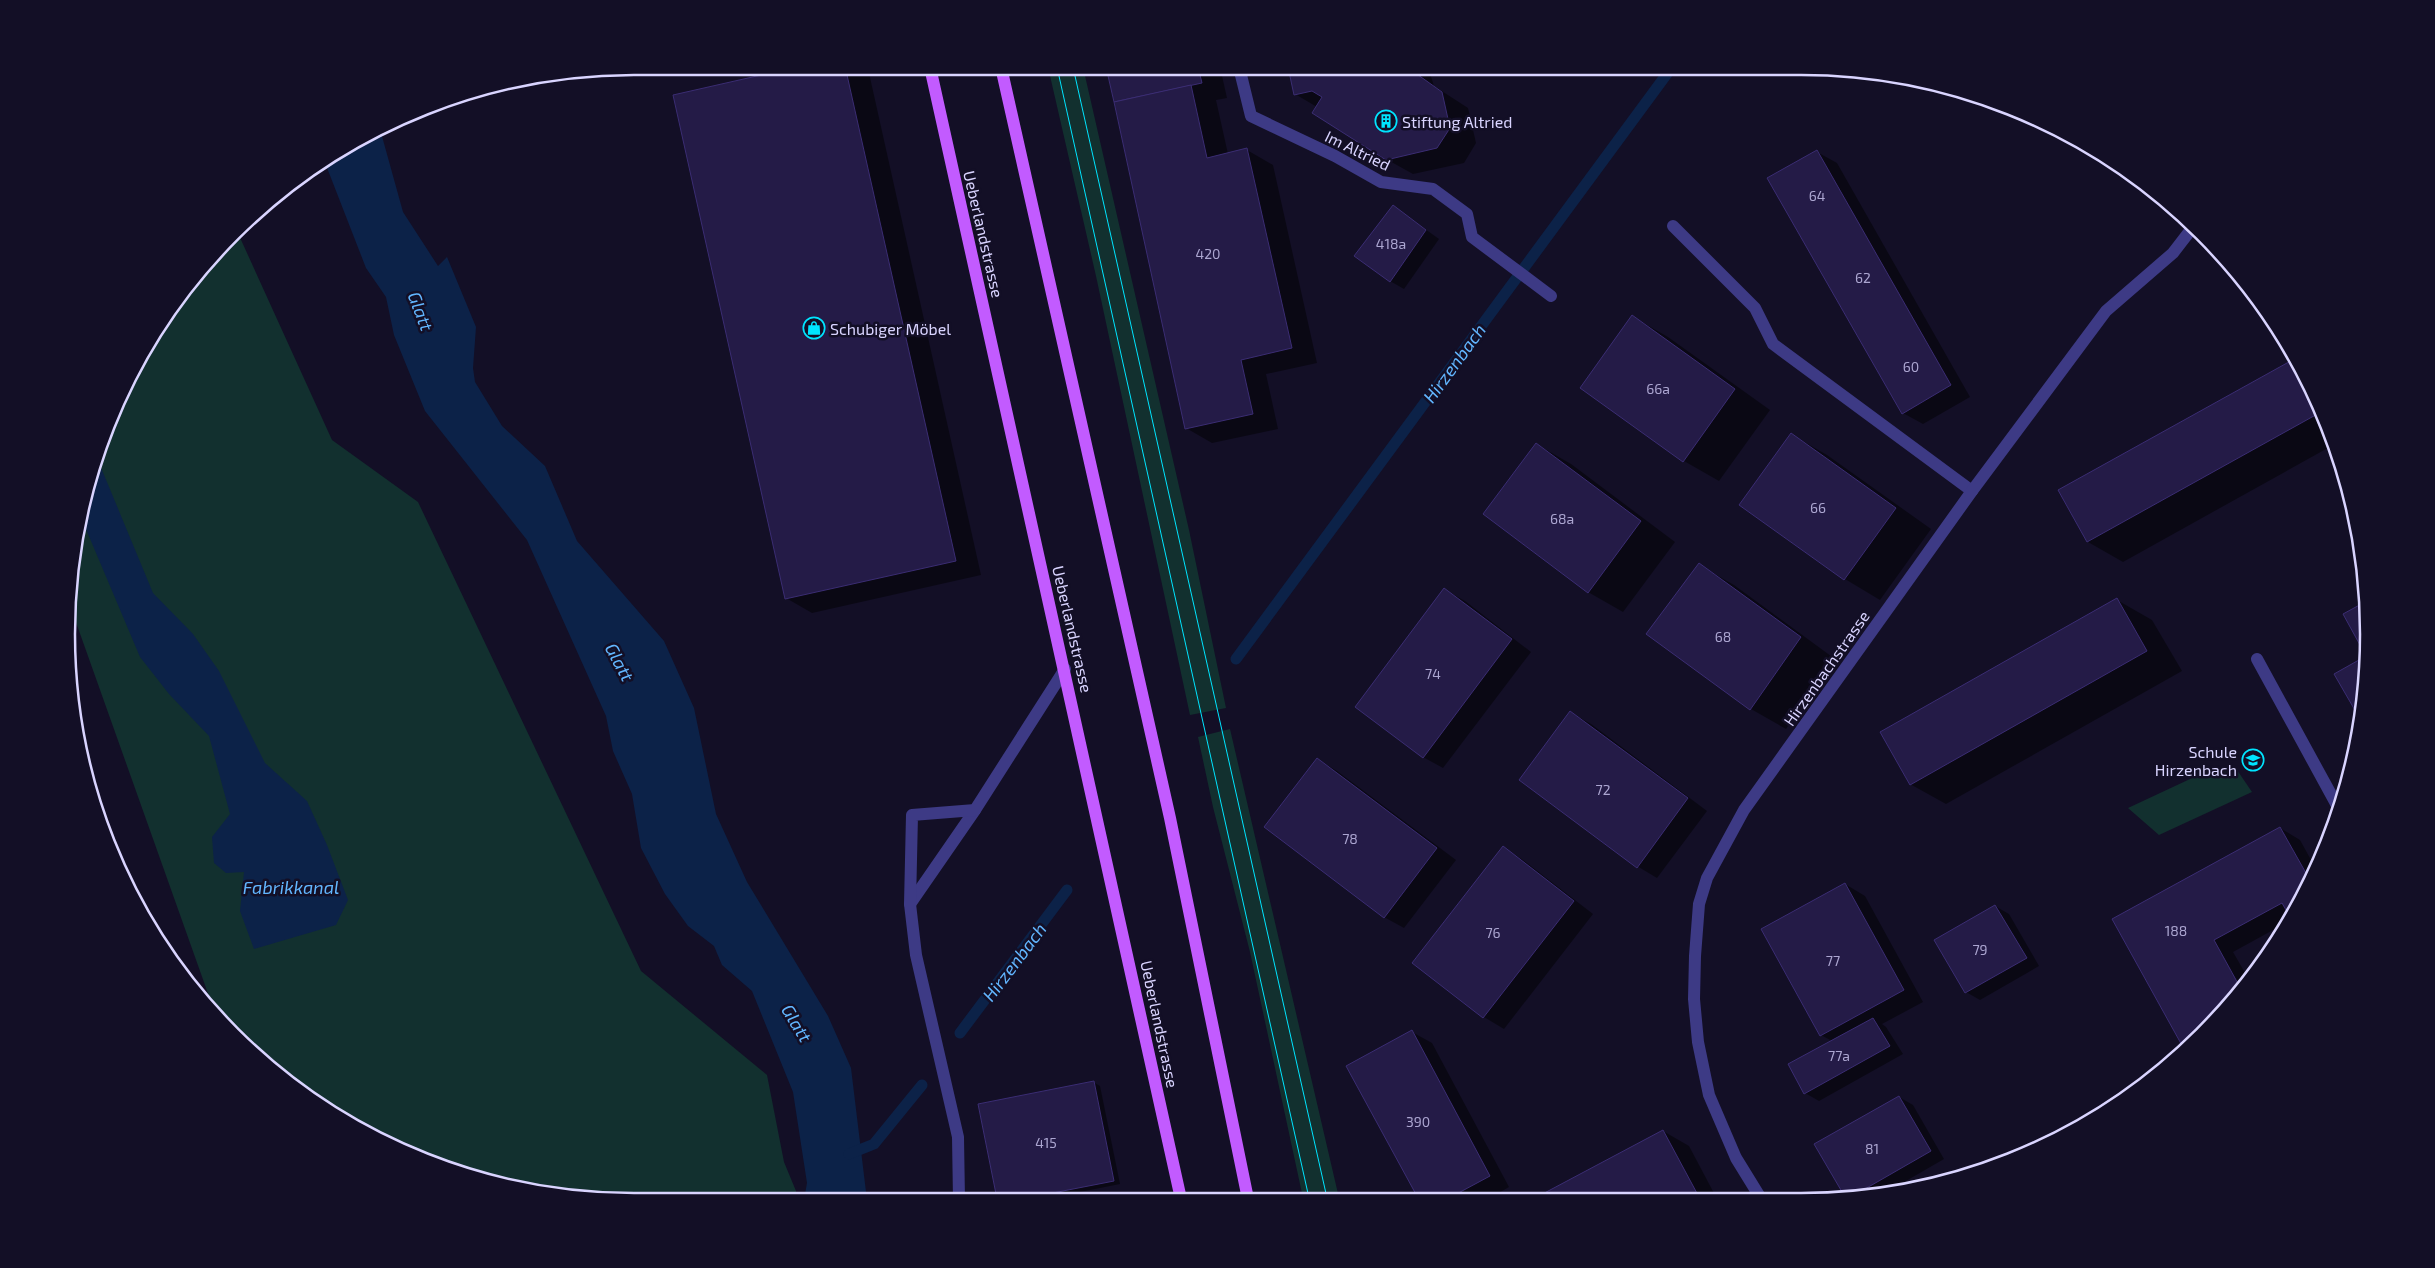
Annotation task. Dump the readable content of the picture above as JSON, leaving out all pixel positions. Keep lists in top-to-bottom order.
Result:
{
  "streets": {
    "main road": ["Ueberlandstrasse"],
    "street": ["Im Altried", "Hirzenbachstrasse"]
  },
  "water": ["Glatt", "Hirzenbach", "Fabrikkanal"],
  "places": {
    "building": ["Stiftung Altried"],
    "shop": ["Schubiger Möbel"],
    "school or university": ["Schule Hirzenbach"]
  },
  "house_numbers": [
    "64",
    "418a",
    "420",
    "62",
    "60",
    "66a",
    "66",
    "68a",
    "68",
    "74",
    "72",
    "78",
    "188",
    "76",
    "79",
    "77",
    "77a",
    "390",
    "415",
    "81"
  ]
}
